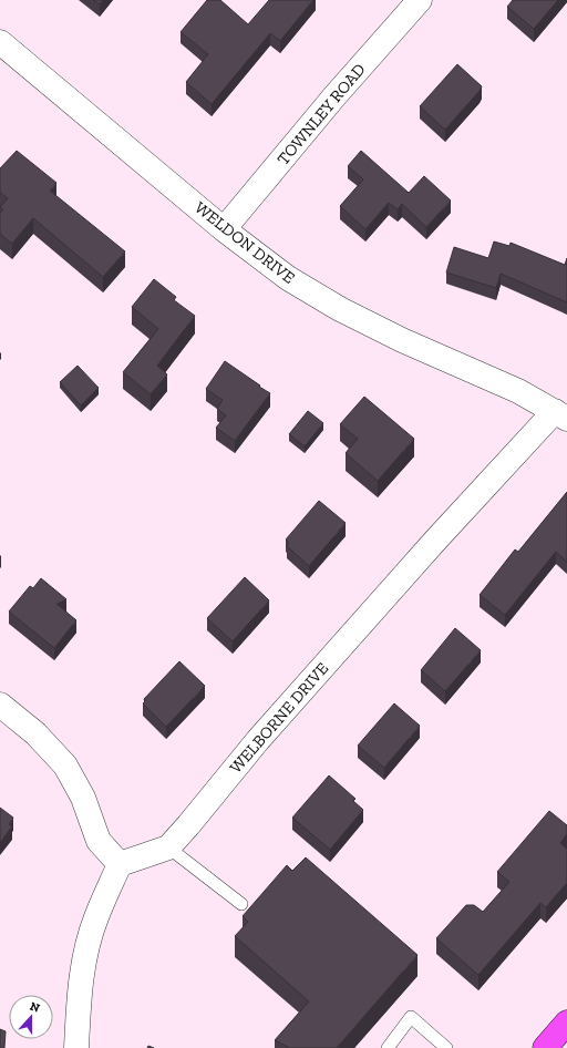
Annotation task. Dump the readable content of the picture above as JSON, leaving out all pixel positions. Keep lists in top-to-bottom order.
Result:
{
  "streets": {
    "street": ["TOWNLEY ROAD", "WELDON DRIVE", "WELBORNE DRIVE"]
  },
  "crossings": [
    ["TOWNLEY ROAD", "WELDON DRIVE"],
    ["WELDON DRIVE", "WELBORNE DRIVE"]
  ],
  "north": "top"
}
